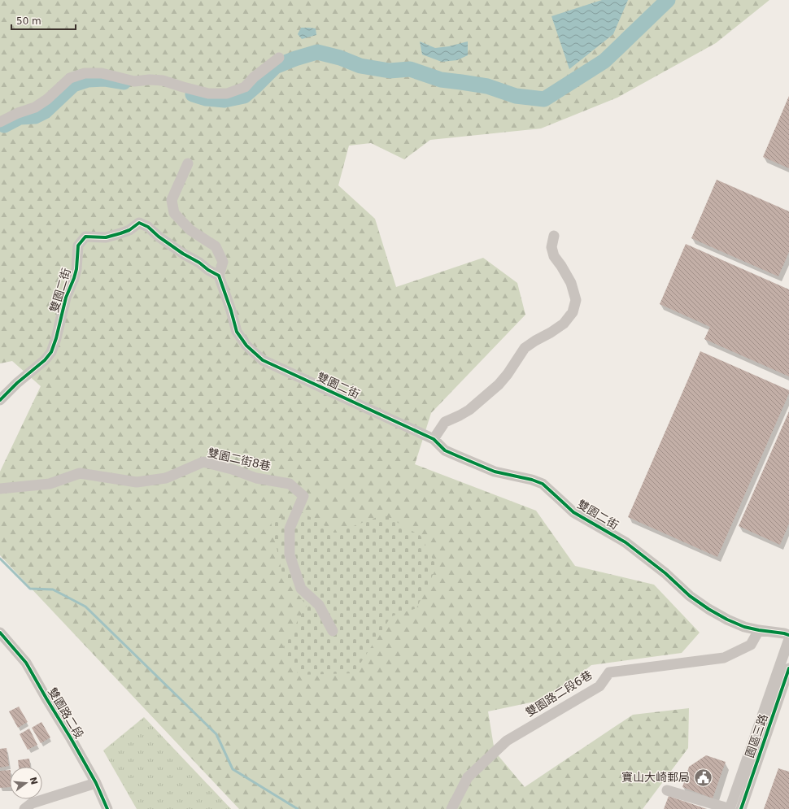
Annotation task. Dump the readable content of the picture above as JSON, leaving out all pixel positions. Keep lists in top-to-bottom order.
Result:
{
  "streets": {
    "street": [
      "雙園二街",
      "雙園二街8巷",
      "雙園路二段6巷",
      "雙園路二段",
      "園區三路"
    ]
  },
  "crossings": [
    ["雙園二街", "雙園路二段6巷"]
  ],
  "places": {
    "public building": ["寶山大崎郵局"]
  },
  "scale_bar": "50 m",
  "north": "right"
}
